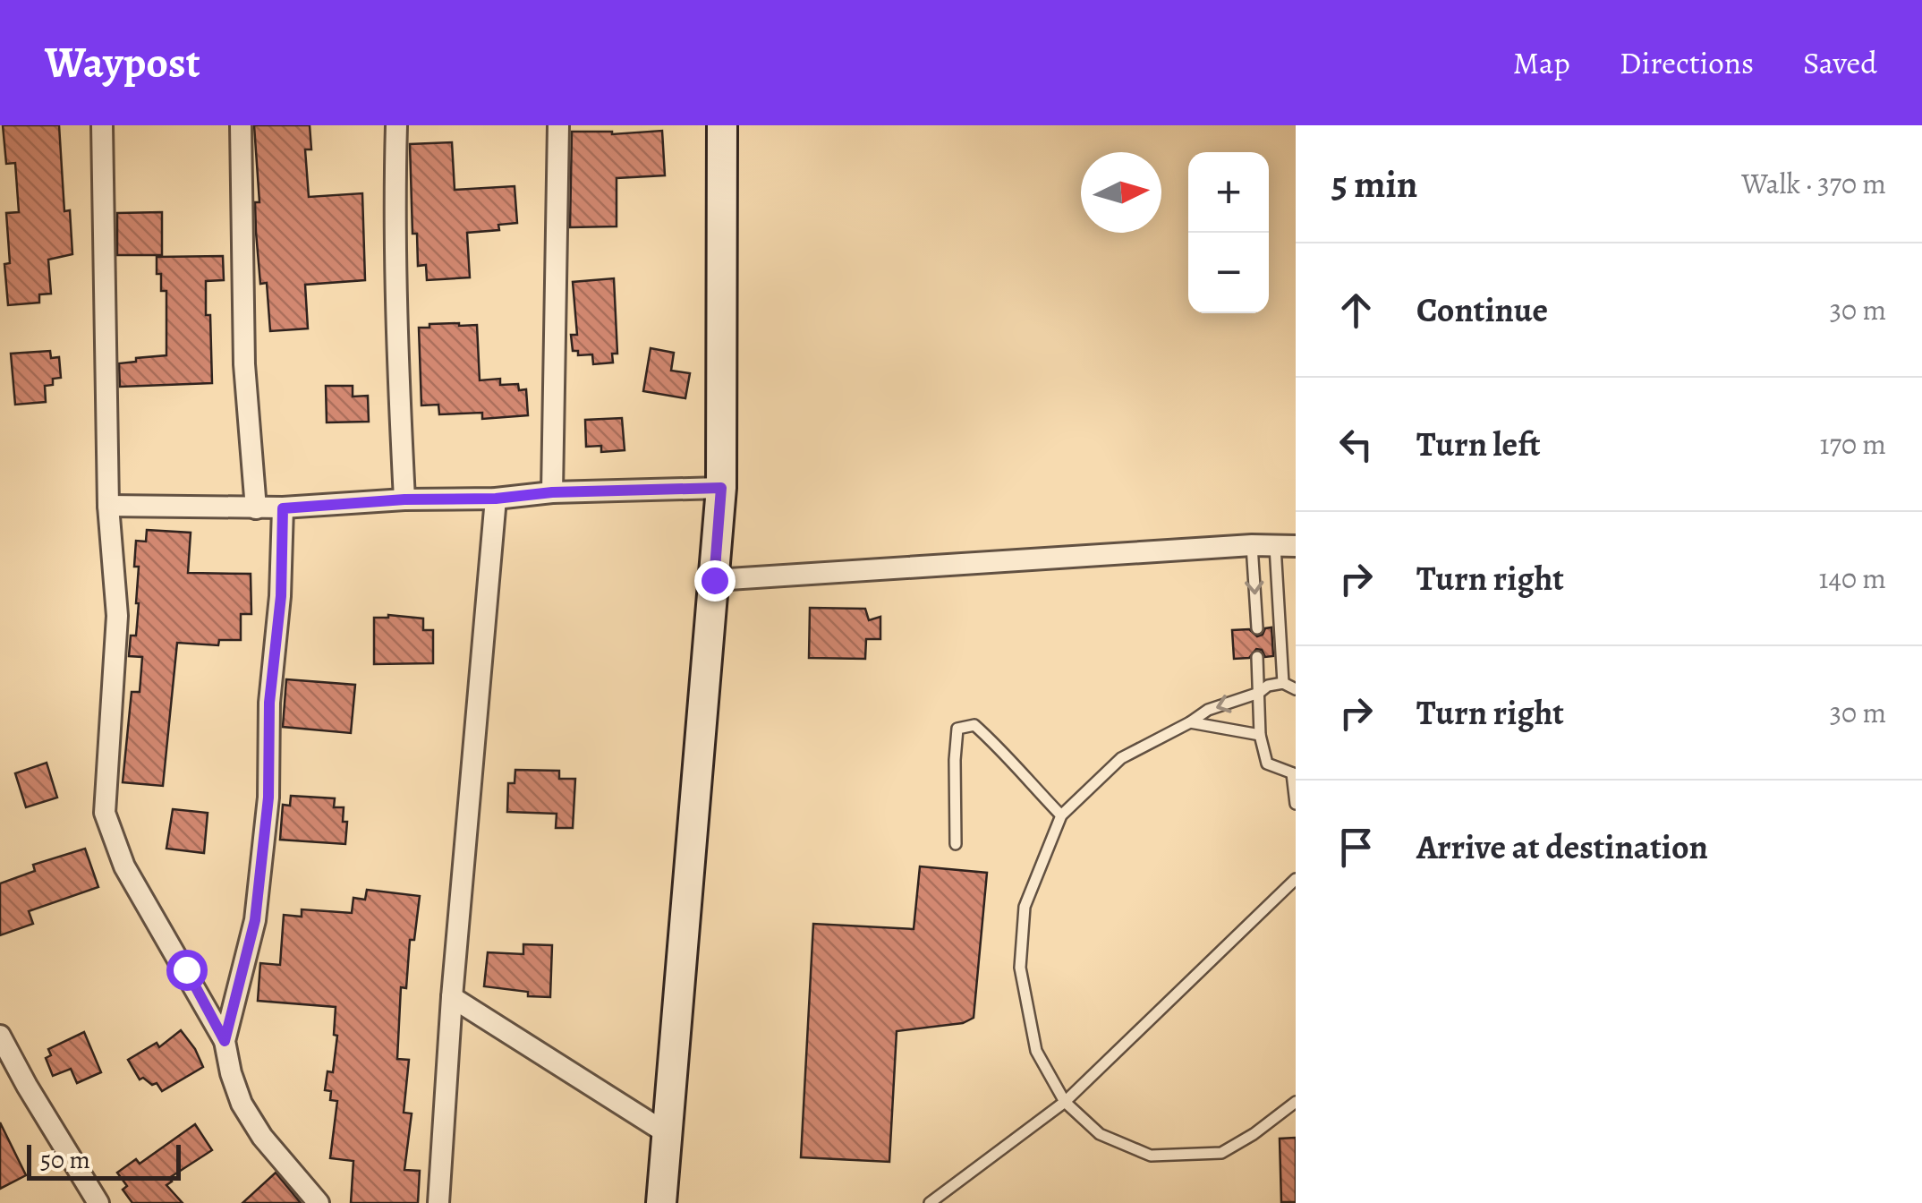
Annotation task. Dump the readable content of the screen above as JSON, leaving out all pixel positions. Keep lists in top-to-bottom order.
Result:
{
  "scale_bar": "50 m",
  "north": "right",
  "page": {
    "header": "Waypost",
    "nav": ["Map", "Directions", "Saved"],
    "heading": ["5 min", "Walk · 370 m"],
    "map_buttons": ["+", "−"],
    "list": [
      ["Continue", "30 m"],
      ["Turn left", "170 m"],
      ["Turn right", "140 m"],
      ["Turn right", "30 m"],
      "Arrive at destination"
    ],
    "scale": "50 m"
  }
}
